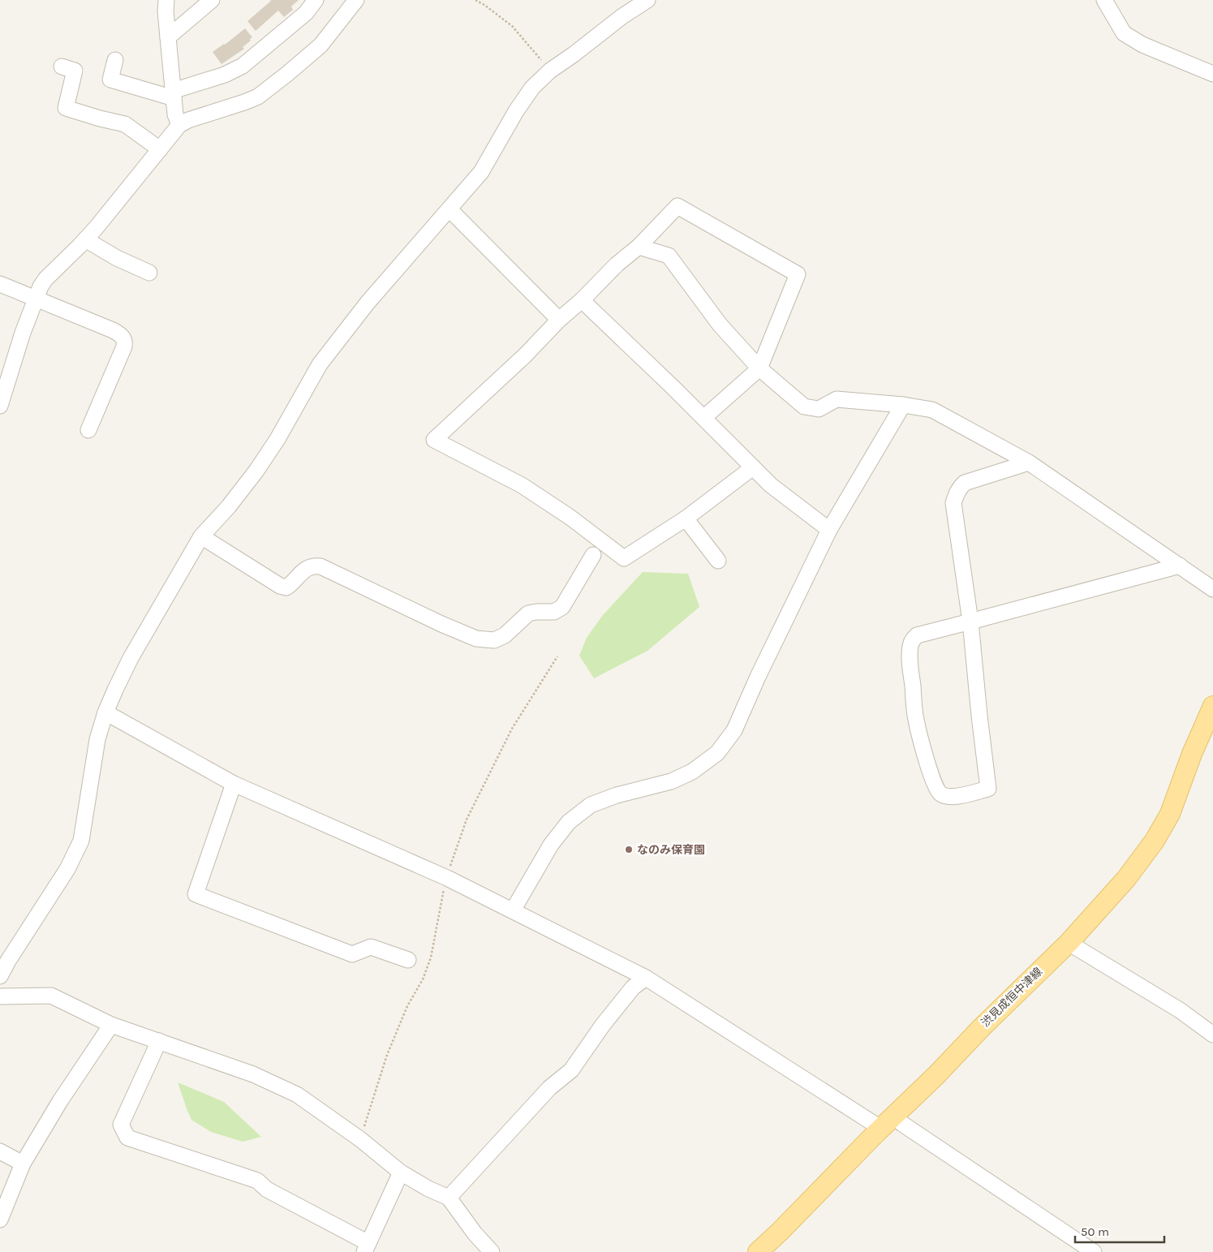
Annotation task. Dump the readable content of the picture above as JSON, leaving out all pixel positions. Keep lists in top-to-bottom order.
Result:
{
  "streets": {
    "main road": ["渋見成恒中津線"]
  },
  "places": ["なのみ保育園"],
  "scale_bar": "50 m"
}
